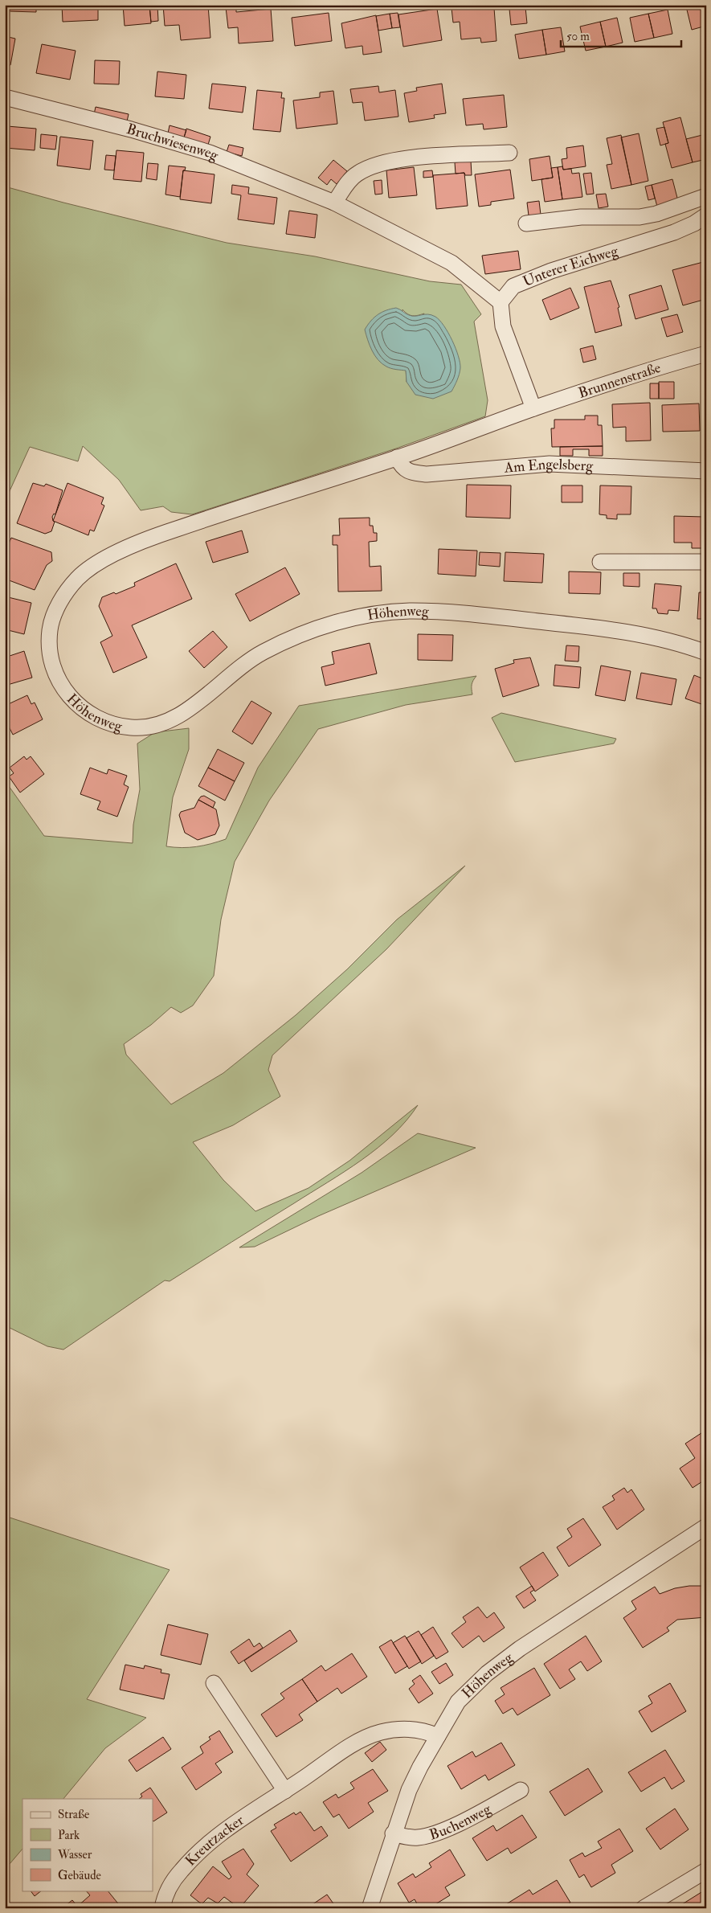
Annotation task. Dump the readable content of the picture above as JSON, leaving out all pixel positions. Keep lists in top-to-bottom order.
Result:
{
  "streets": {
    "street": [
      "Bruchwiesenweg",
      "Unterer Eichweg",
      "Brunnenstraße",
      "Am Engelsberg",
      "Höhenweg",
      "Buchenweg",
      "Kreutzacker"
    ]
  },
  "crossings": [
    ["Bruchwiesenweg", "Unterer Eichweg"],
    ["Brunnenstraße", "Höhenweg"],
    ["Am Engelsberg", "Höhenweg"],
    ["Höhenweg", "Buchenweg"],
    ["Höhenweg", "Kreutzacker"]
  ],
  "legend": [
    "Straße",
    "Park",
    "Wasser",
    "Gebäude"
  ],
  "scale_bar": "50 m"
}
